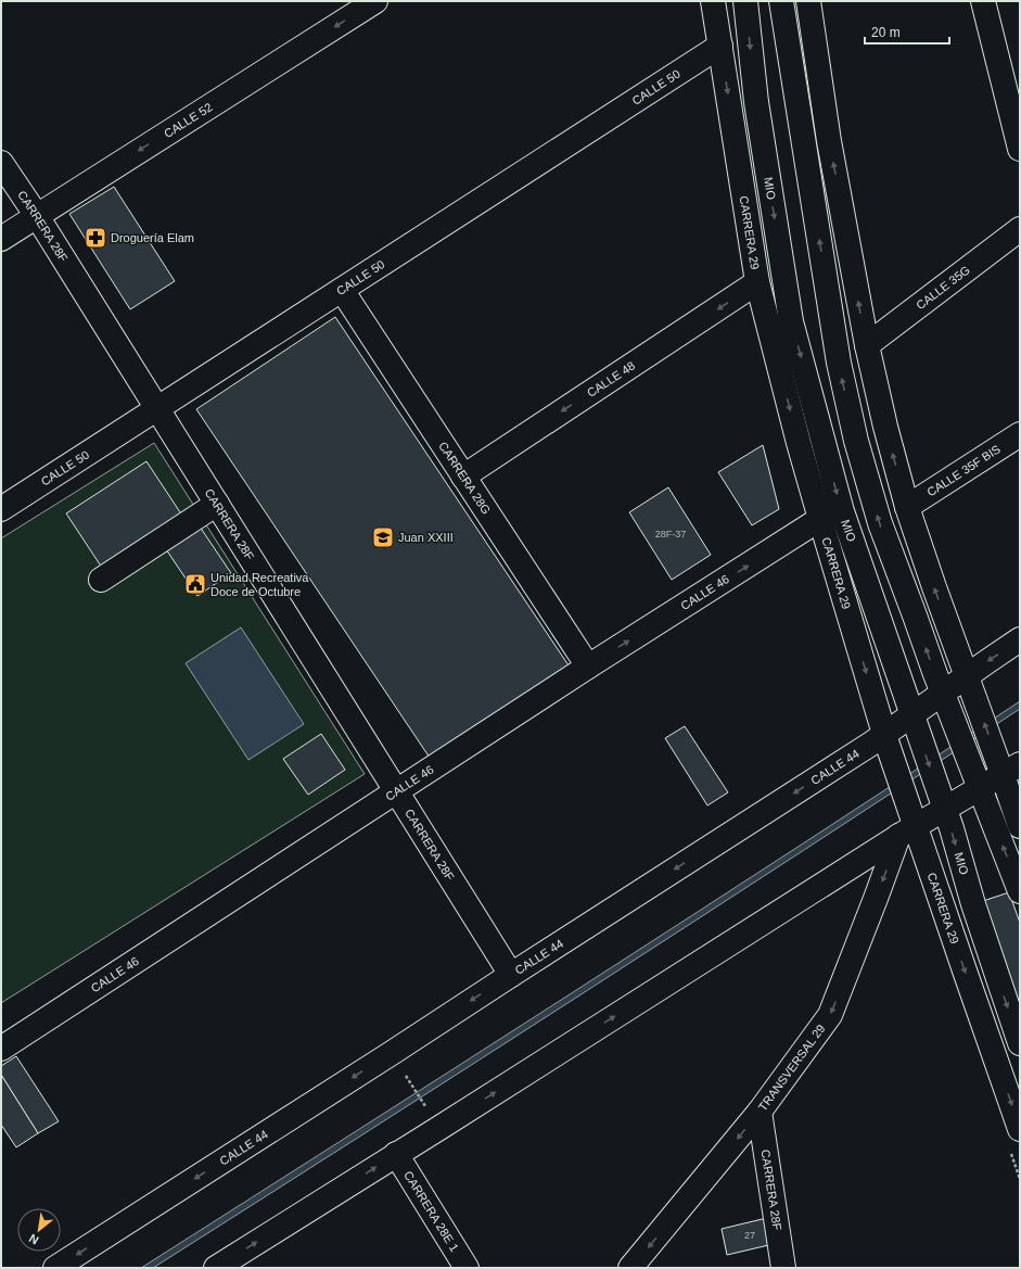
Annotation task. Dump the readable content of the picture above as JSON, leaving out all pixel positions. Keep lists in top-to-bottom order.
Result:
{
  "streets": {
    "street": [
      "CALLE 50",
      "CALLE 52",
      "MIO",
      "CARRERA 28F",
      "CARRERA 29",
      "CALLE 35G",
      "CALLE 48",
      "CALLE 35F BIS",
      "CARRERA 28G",
      "CALLE 46",
      "CALLE 44",
      "TRANSVERSAL 29",
      "CARRERA 28E 1"
    ]
  },
  "crossings": [
    ["CALLE 50", "CARRERA 28F"],
    ["CALLE 50", "CARRERA 29"],
    ["CALLE 50", "CARRERA 28G"],
    ["CALLE 52", "CARRERA 28F"],
    ["MIO", "CALLE 44"],
    ["CARRERA 28F", "CALLE 46"],
    ["CARRERA 28F", "CALLE 44"],
    ["CARRERA 28F", "TRANSVERSAL 29"],
    ["CARRERA 29", "CALLE 48"],
    ["CARRERA 29", "CALLE 46"],
    ["CARRERA 29", "CALLE 44"],
    ["CARRERA 29", "TRANSVERSAL 29"],
    ["CALLE 48", "CARRERA 28G"],
    ["CARRERA 28G", "CALLE 46"]
  ],
  "one_way": ["CALLE 52", "CALLE 48"],
  "places": {
    "pharmacy": ["Droguería Elam"],
    "school or university": ["Juan XXIII"],
    "public building": ["Unidad Recreativa Doce de Octubre"]
  },
  "house_numbers": ["28F-37", "27"],
  "scale_bar": "20 m",
  "north": "bottom left"
}
